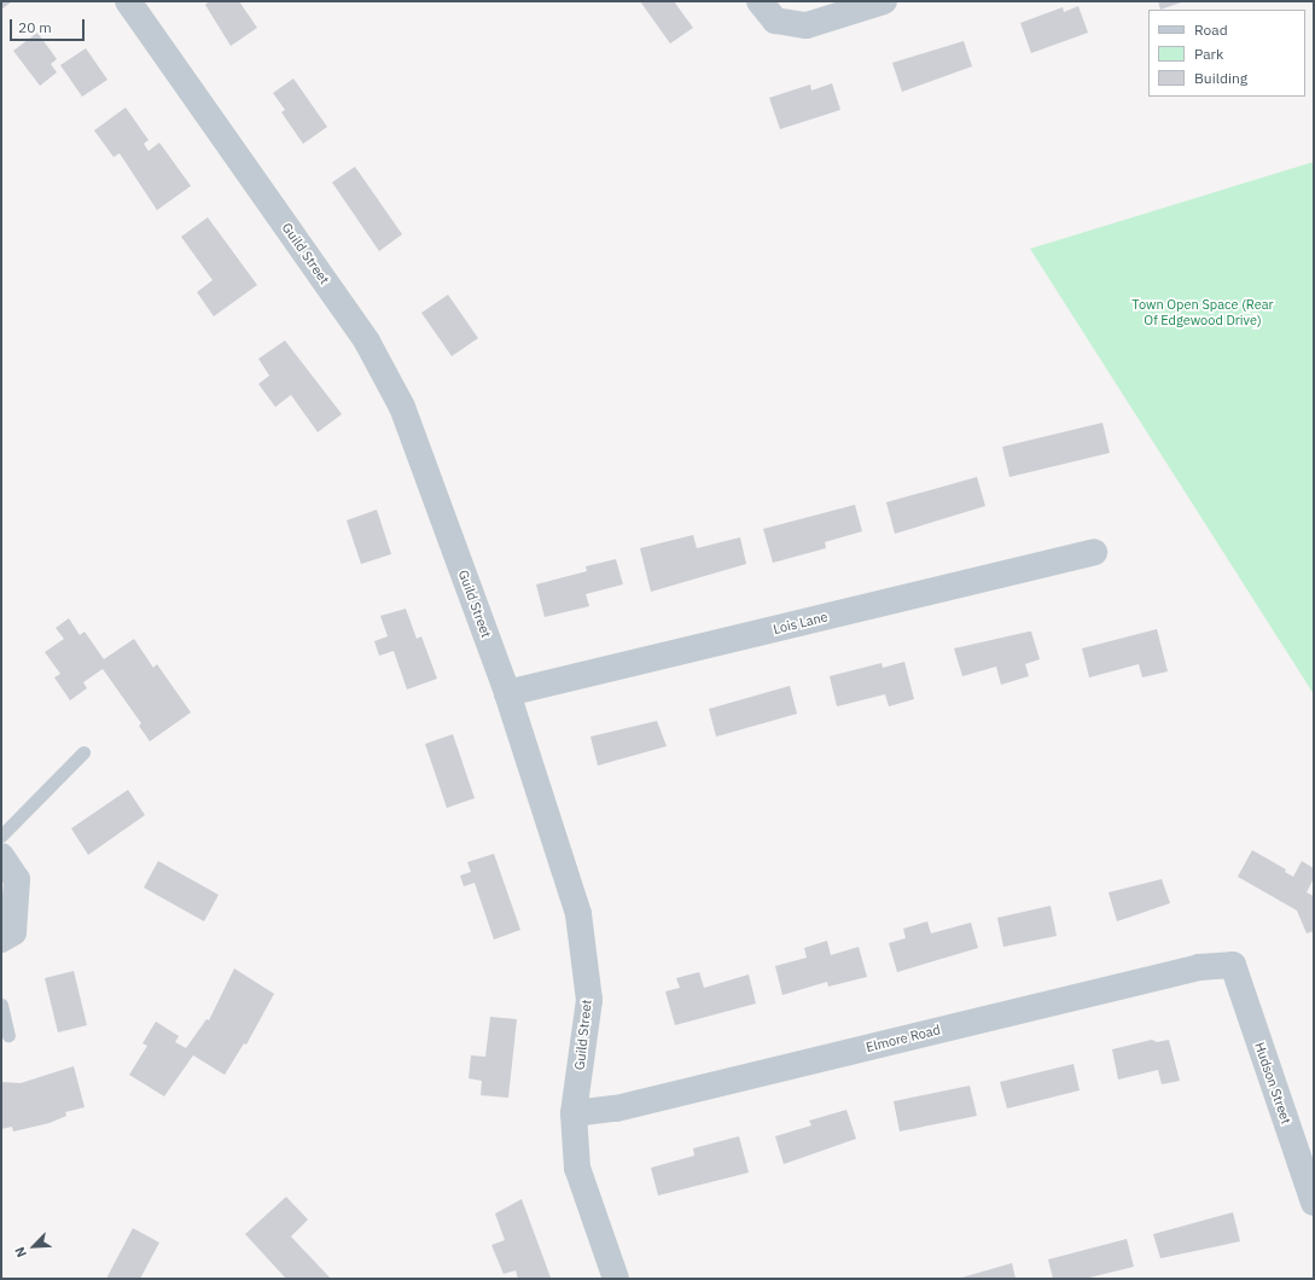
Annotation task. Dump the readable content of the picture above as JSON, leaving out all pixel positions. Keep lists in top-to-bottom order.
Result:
{
  "streets": {
    "street": [
      "Guild Street",
      "Lois Lane",
      "Elmore Road",
      "Hudson Street"
    ]
  },
  "crossings": [
    ["Guild Street", "Lois Lane"],
    ["Guild Street", "Elmore Road"],
    ["Elmore Road", "Hudson Street"]
  ],
  "parks": ["Town Open Space (Rear Of Edgewood Drive)"],
  "legend": ["Road", "Park", "Building"],
  "scale_bar": "20 m",
  "north": "bottom left"
}
